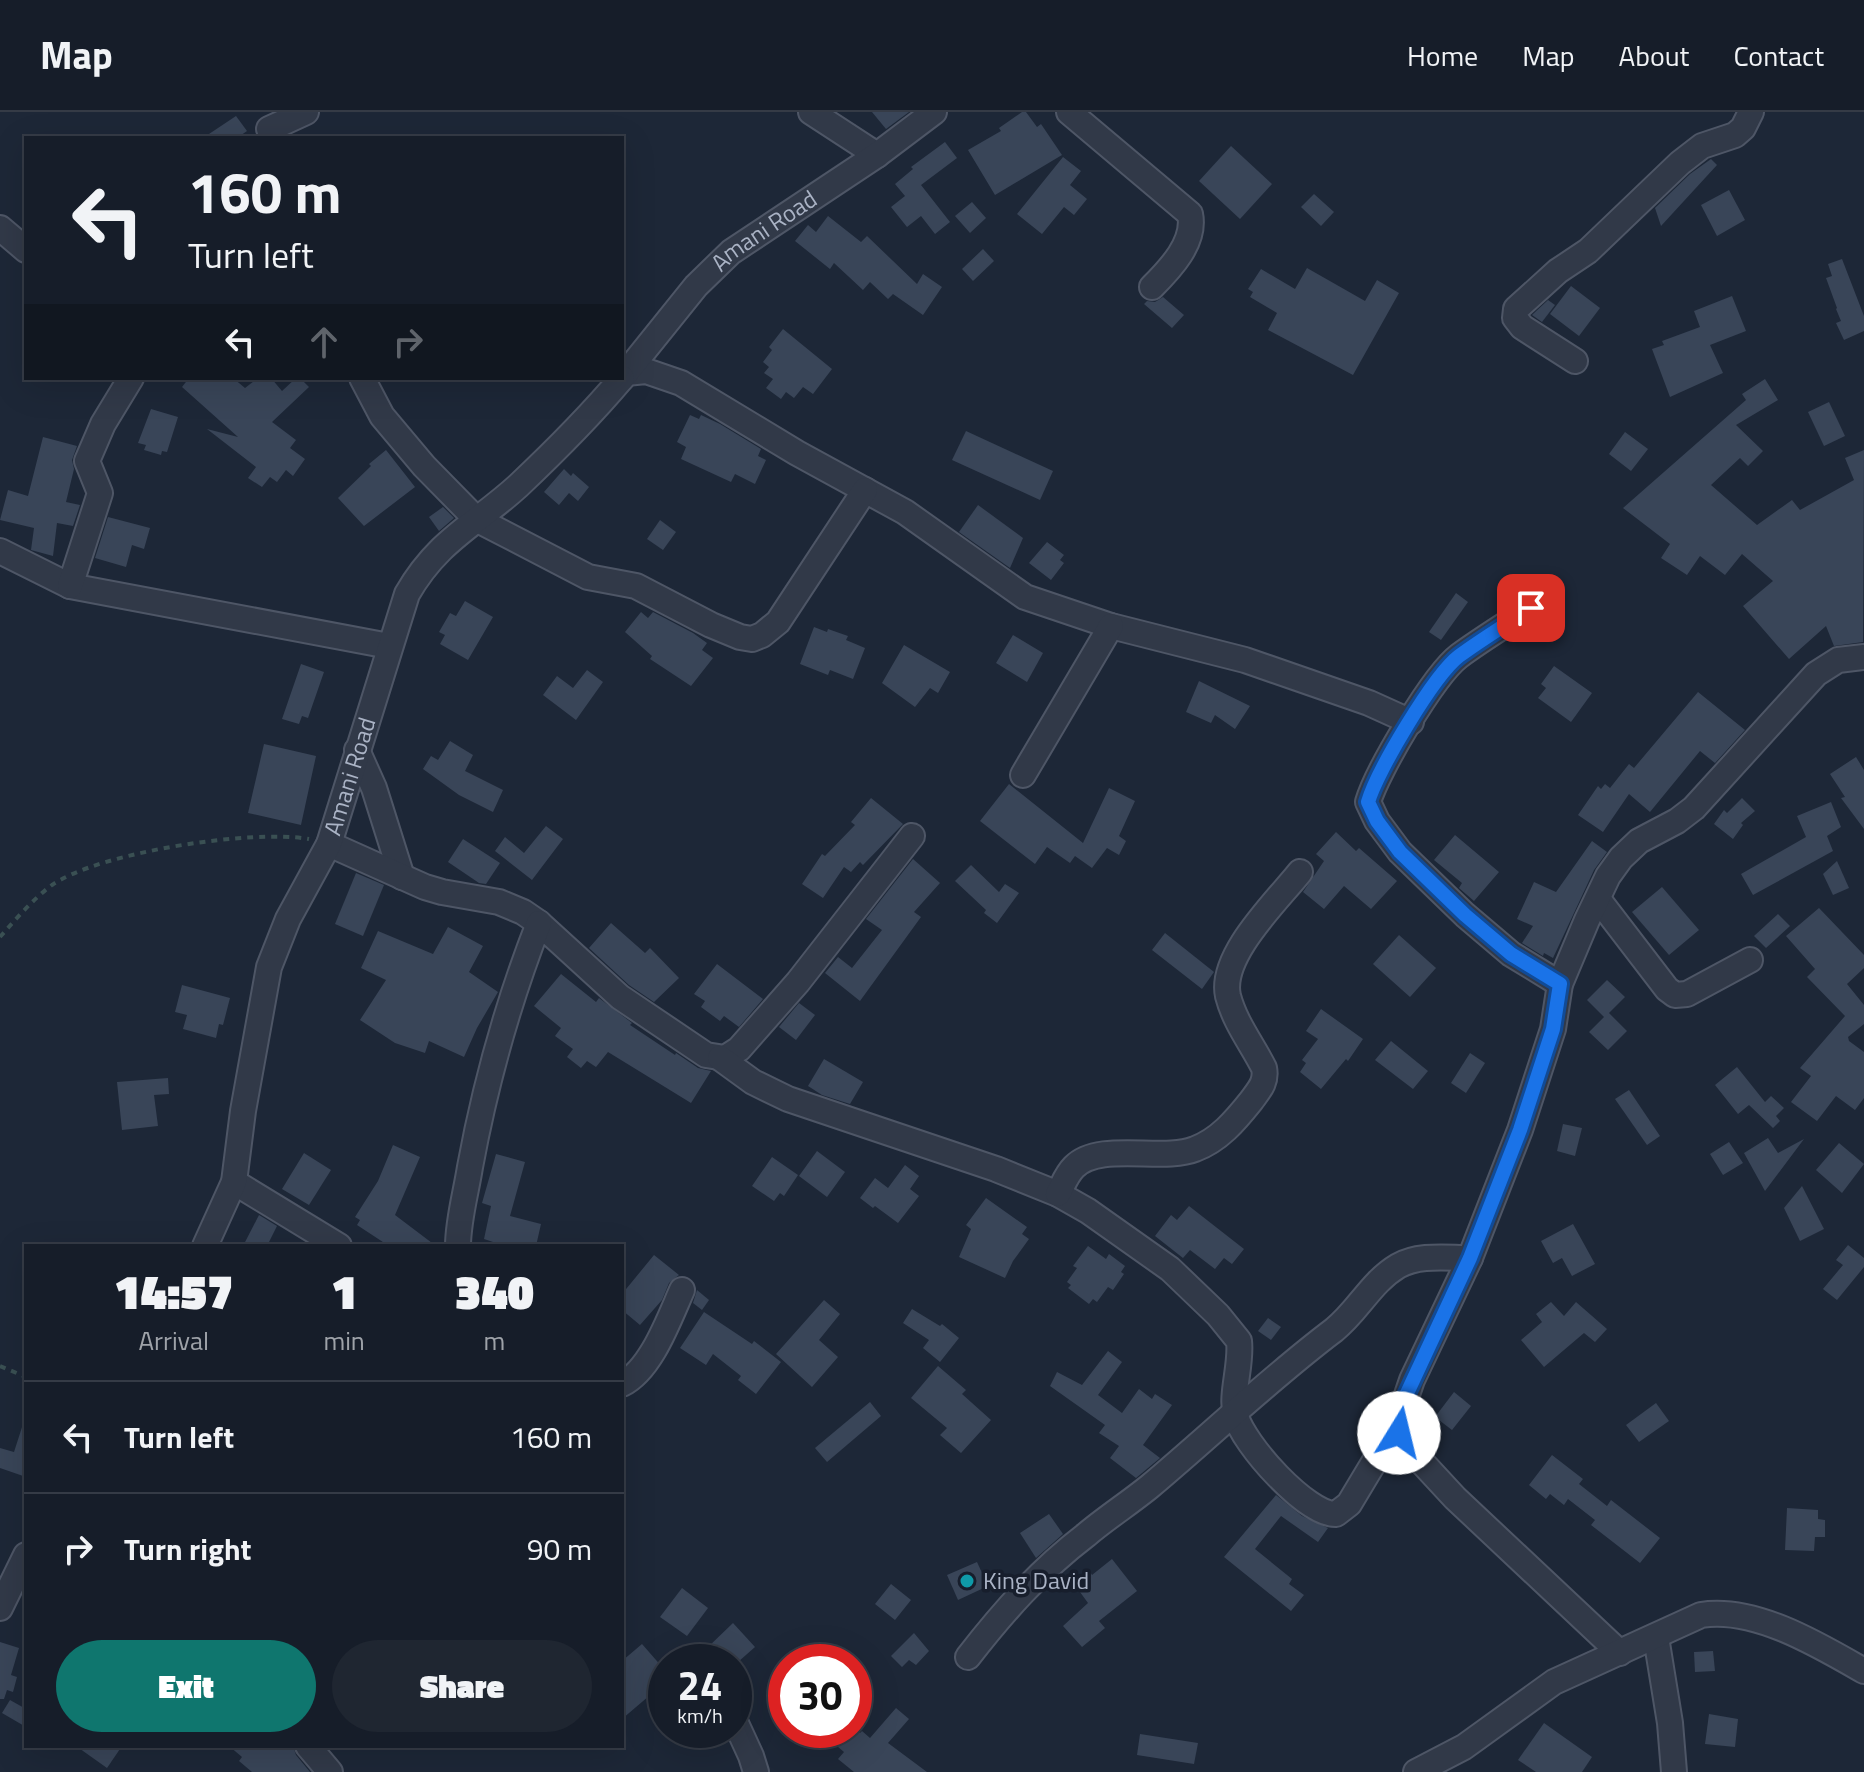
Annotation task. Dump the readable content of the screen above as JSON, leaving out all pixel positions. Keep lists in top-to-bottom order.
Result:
{
  "streets": {
    "street": ["Amani Road"]
  },
  "places": ["King David"],
  "page": {
    "header": "Map",
    "nav": [
      "Home",
      "Map",
      "About",
      "Contact"
    ],
    "turn": ["160 m", "Turn left"],
    "eta": [
      "14:57",
      "Arrival",
      "1",
      "min",
      "340",
      "m"
    ],
    "list": [
      {
        "name": "Turn left",
        "value": "160 m"
      },
      {
        "name": "Turn right",
        "value": "90 m"
      }
    ],
    "buttons": ["Exit", "Share"],
    "speed": "24 km/h",
    "limit": "30"
  }
}
